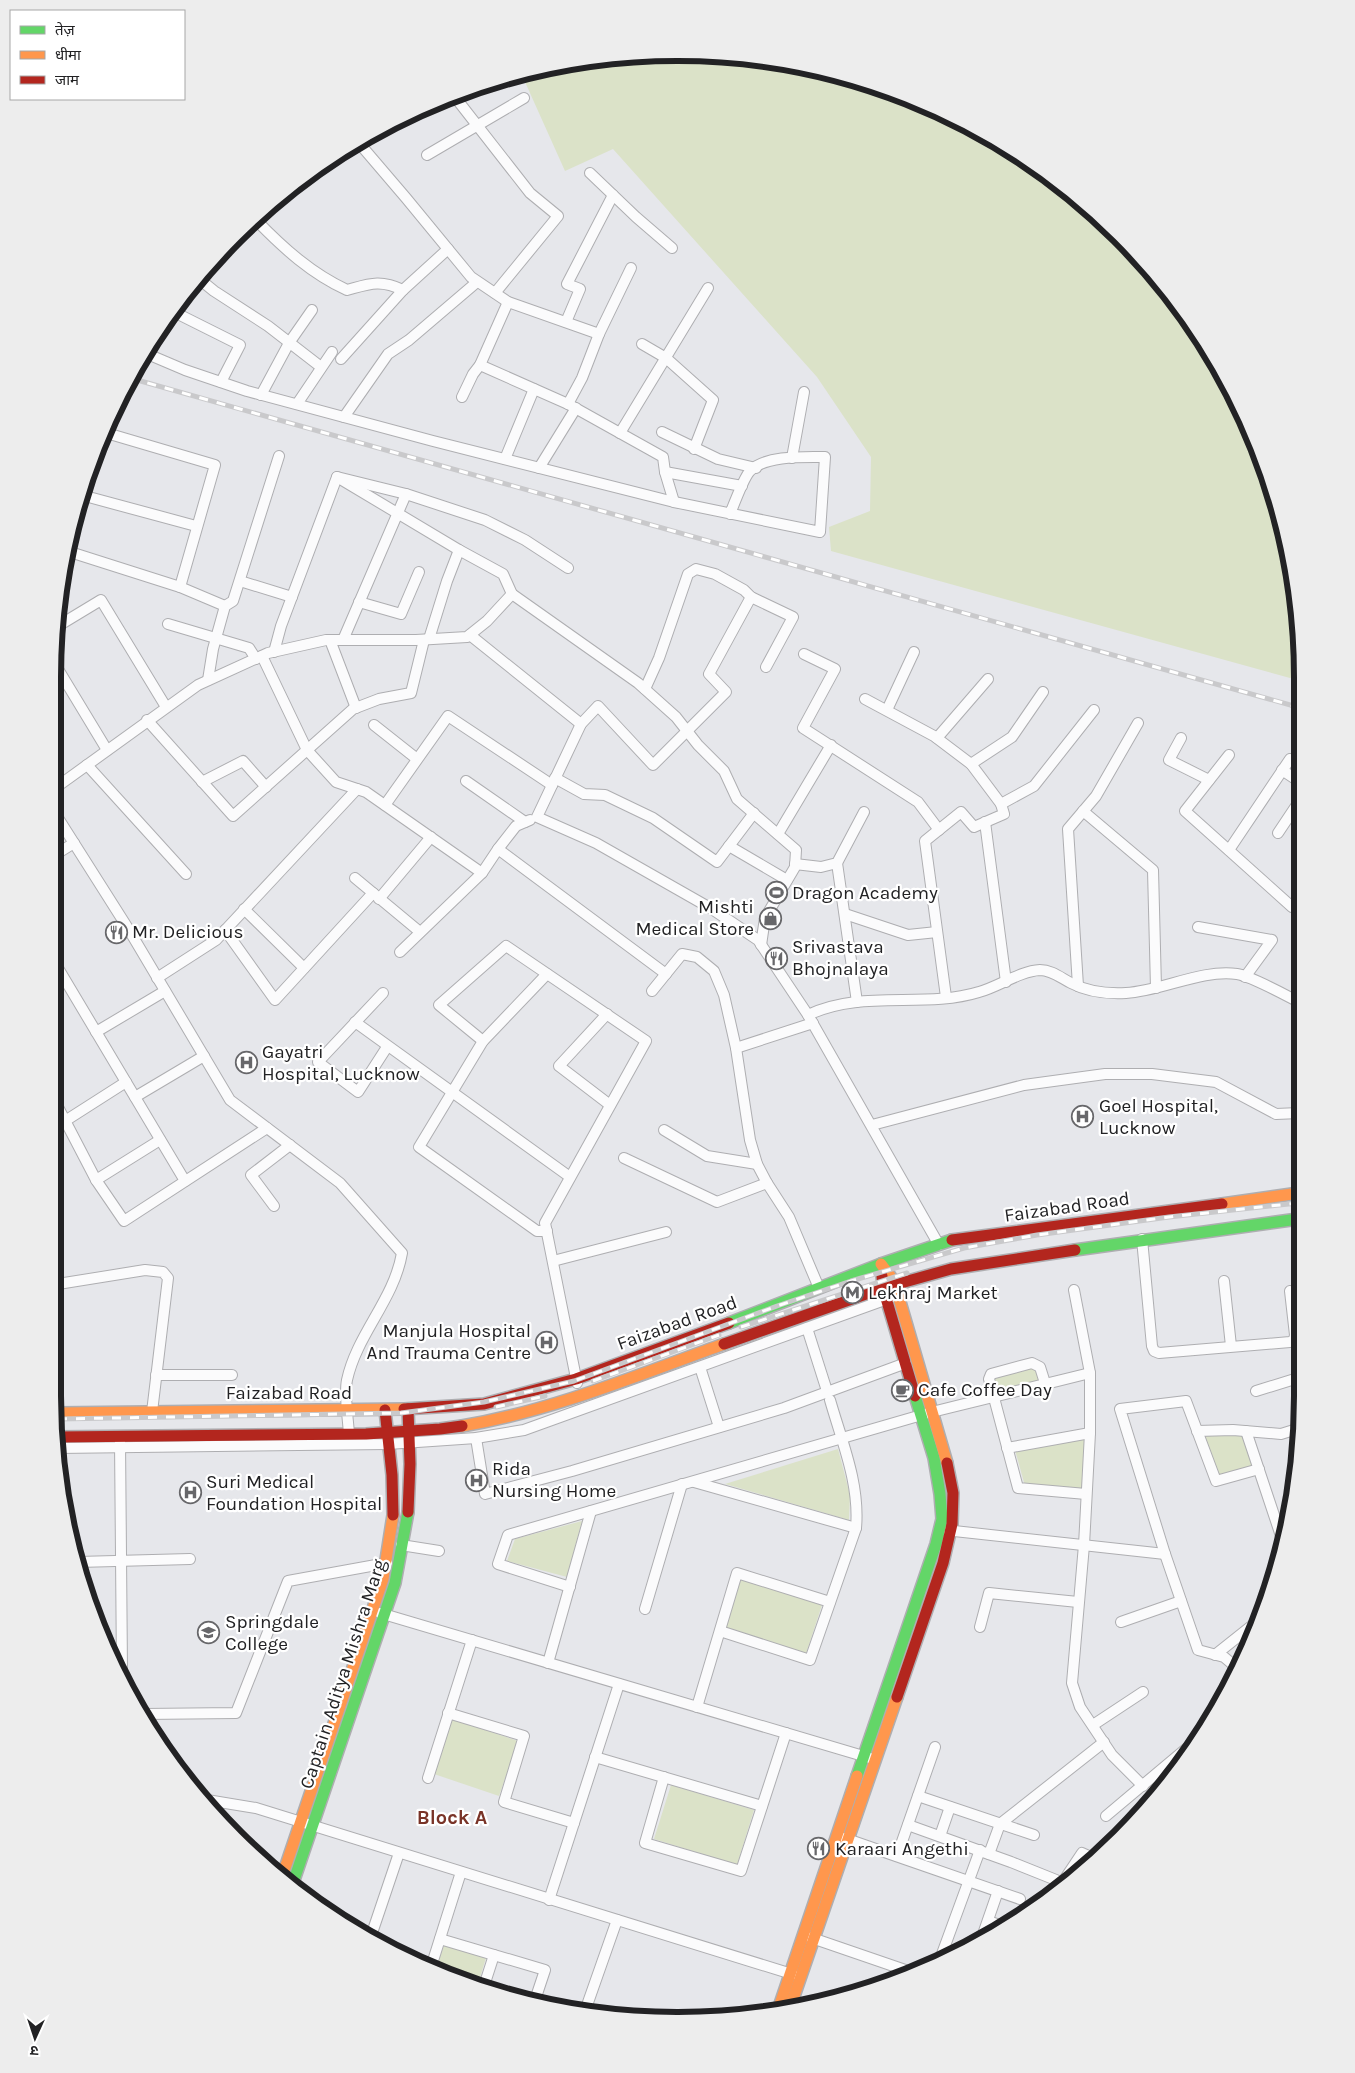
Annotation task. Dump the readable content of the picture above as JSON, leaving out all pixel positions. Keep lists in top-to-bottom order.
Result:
{
  "streets": {
    "main road": ["Faizabad Road", "Captain Aditya Mishra Marg"]
  },
  "crossings": [
    ["Faizabad Road", "Captain Aditya Mishra Marg"]
  ],
  "districts": ["Block A"],
  "places": {
    "sports": ["Dragon Academy"],
    "shop": ["Mishti Medical Store"],
    "restaurant": ["Mr. Delicious", "Srivastava Bhojnalaya", "Karaari Angethi"],
    "hospital": [
      "Gayatri Hospital, Lucknow",
      "Goel Hospital, Lucknow",
      "Manjula Hospital And Trauma Centre",
      "Rida Nursing Home",
      "Suri Medical Foundation Hospital"
    ],
    "metro station": ["Lekhraj Market"],
    "cafe": ["Cafe Coffee Day"],
    "school or university": ["Springdale College"]
  },
  "legend": ["तेज़", "धीमा", "जाम"],
  "north": "bottom"
}
